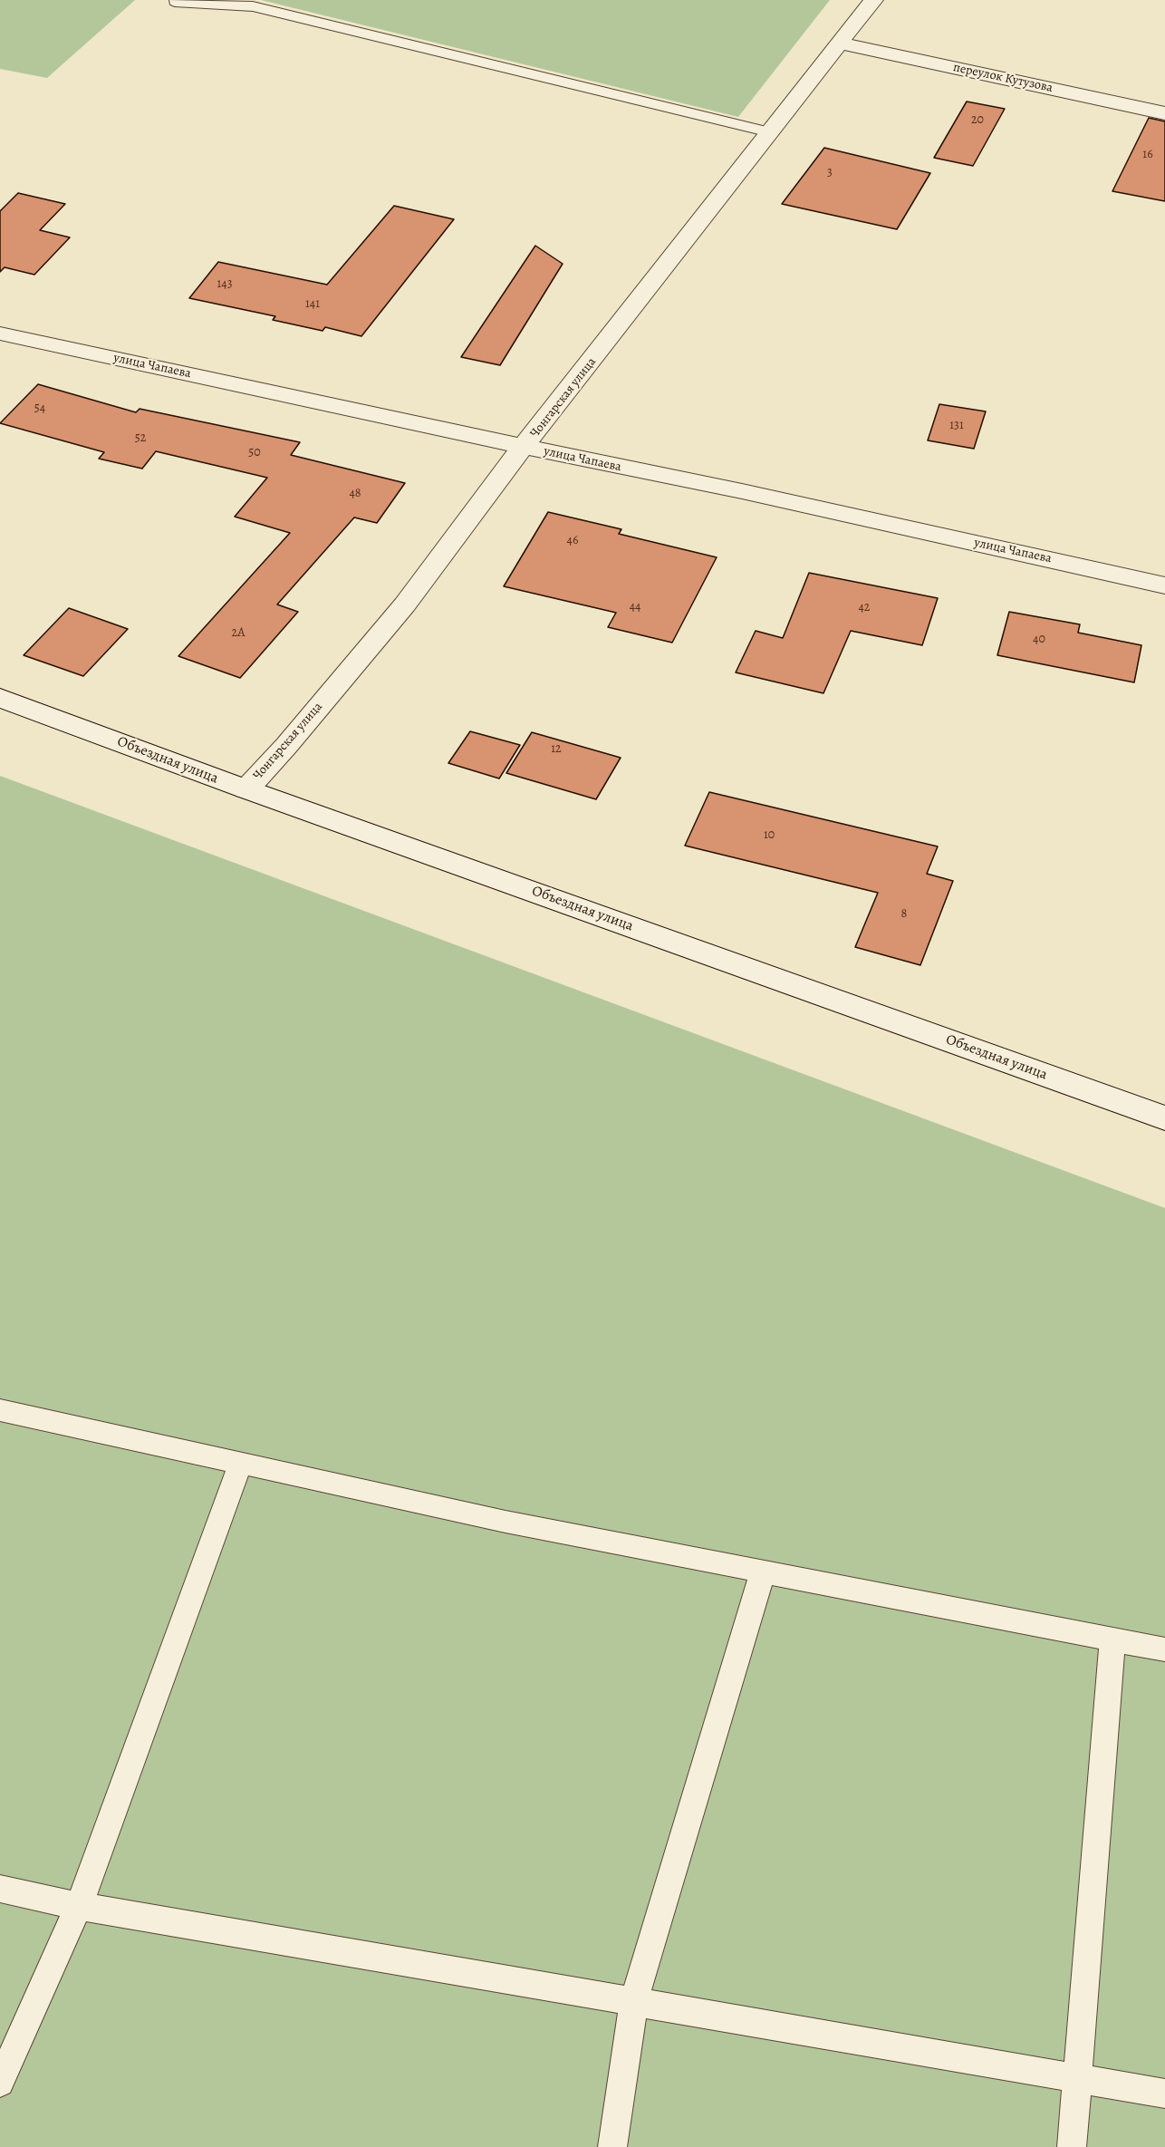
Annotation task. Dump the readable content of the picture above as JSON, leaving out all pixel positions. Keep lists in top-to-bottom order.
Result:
{
  "streets": {
    "street": [
      "переулок Кутузова",
      "улица Чапаева",
      "Чонгарская улица",
      "Объездная улица"
    ]
  },
  "crossings": [
    ["переулок Кутузова", "Чонгарская улица"],
    ["улица Чапаева", "Чонгарская улица"],
    ["Чонгарская улица", "Объездная улица"]
  ],
  "house_numbers": [
    "20",
    "16",
    "3",
    "143",
    "141",
    "54",
    "131",
    "52",
    "50",
    "48",
    "46",
    "44",
    "42",
    "2А",
    "40",
    "12",
    "10",
    "8"
  ]
}
